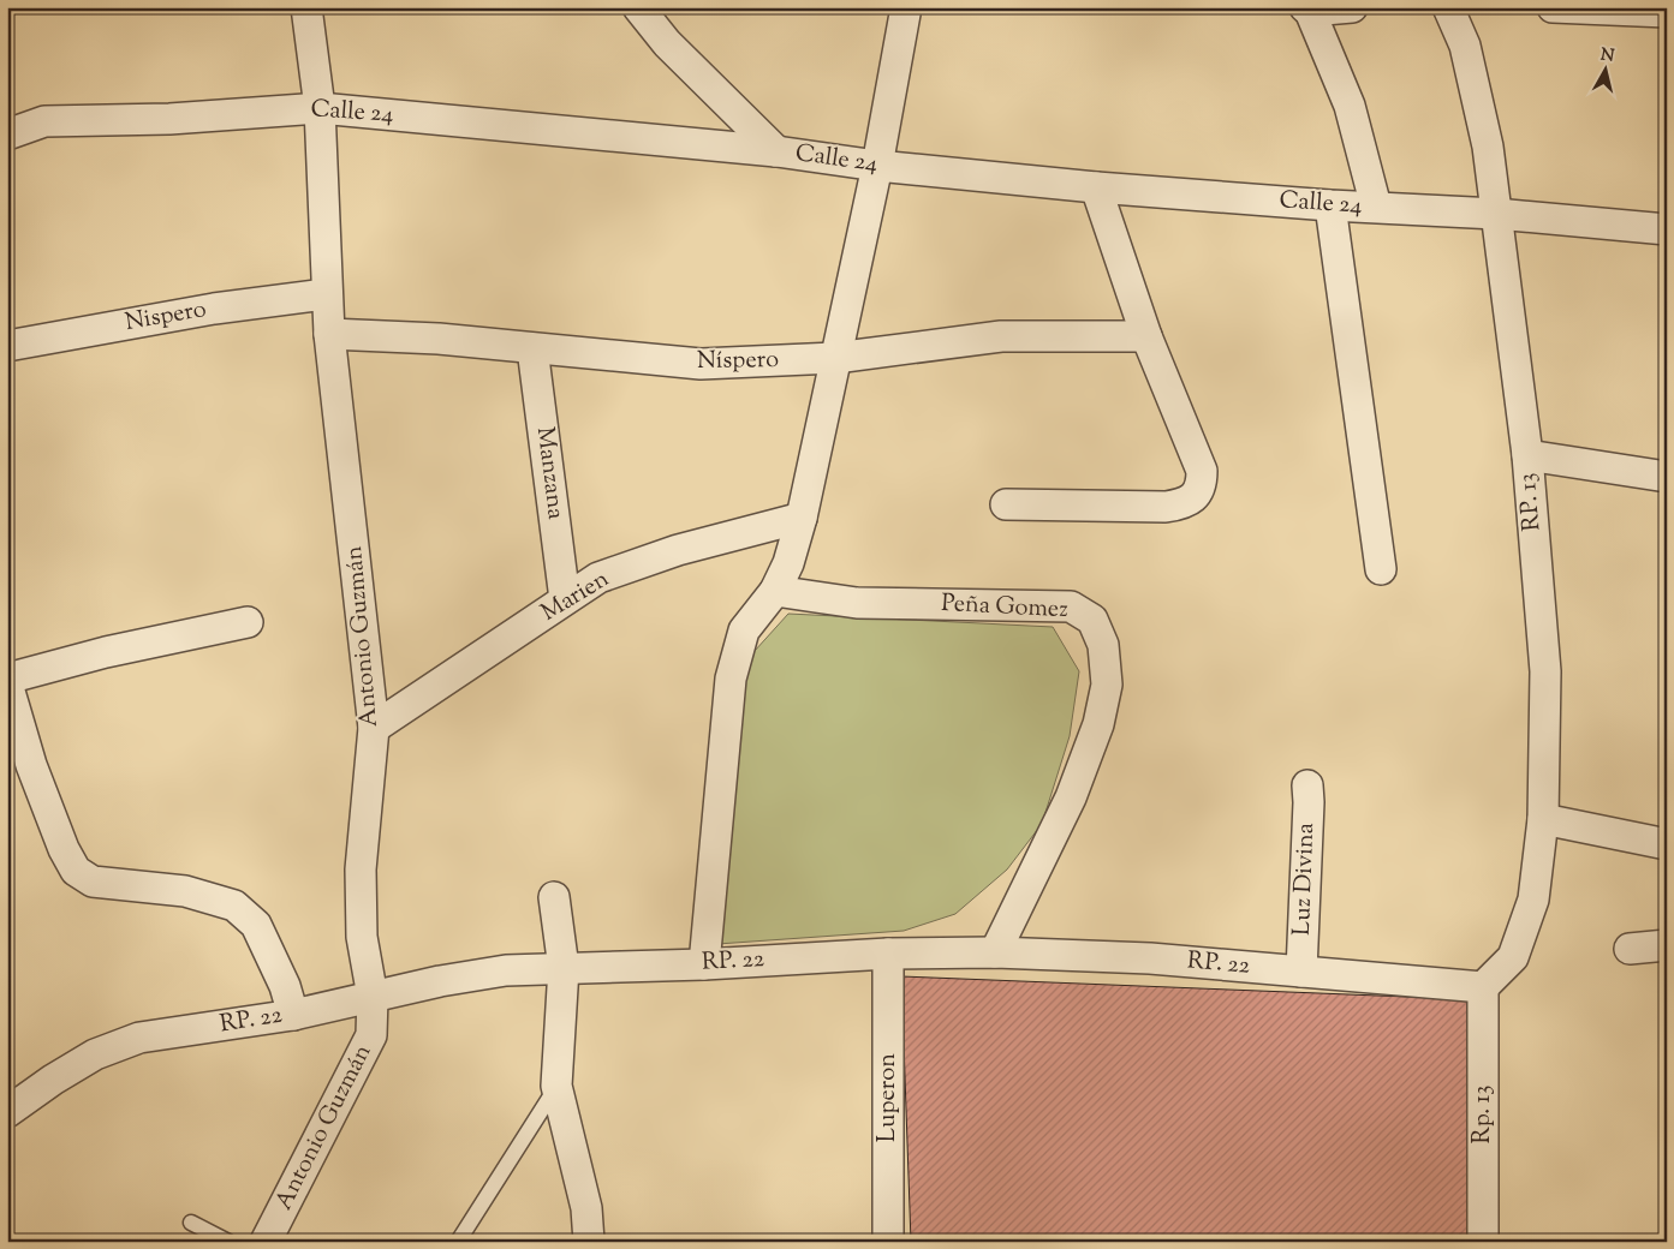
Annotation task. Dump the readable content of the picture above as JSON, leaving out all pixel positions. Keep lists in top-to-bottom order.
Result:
{
  "streets": {
    "street": [
      "Calle 24",
      "Nispero",
      "Níspero",
      "Manzana",
      "RP. 13",
      "Marien",
      "Peña Gomez",
      "Antonio Guzmán",
      "Luz Divina",
      "RP. 22",
      "Luperon",
      "Rp. 13"
    ]
  },
  "crossings": [
    ["Calle 24", "RP. 13"],
    ["Calle 24", "Antonio Guzmán"],
    ["Nispero", "Antonio Guzmán"],
    ["Níspero", "Manzana"],
    ["Níspero", "Antonio Guzmán"],
    ["Manzana", "Marien"],
    ["RP. 13", "RP. 22"],
    ["RP. 13", "Rp. 13"],
    ["Marien", "Antonio Guzmán"],
    ["Peña Gomez", "RP. 22"],
    ["Antonio Guzmán", "RP. 22"],
    ["Luz Divina", "RP. 22"],
    ["RP. 22", "Luperon"],
    ["RP. 22", "Rp. 13"]
  ],
  "north": "top"
}
